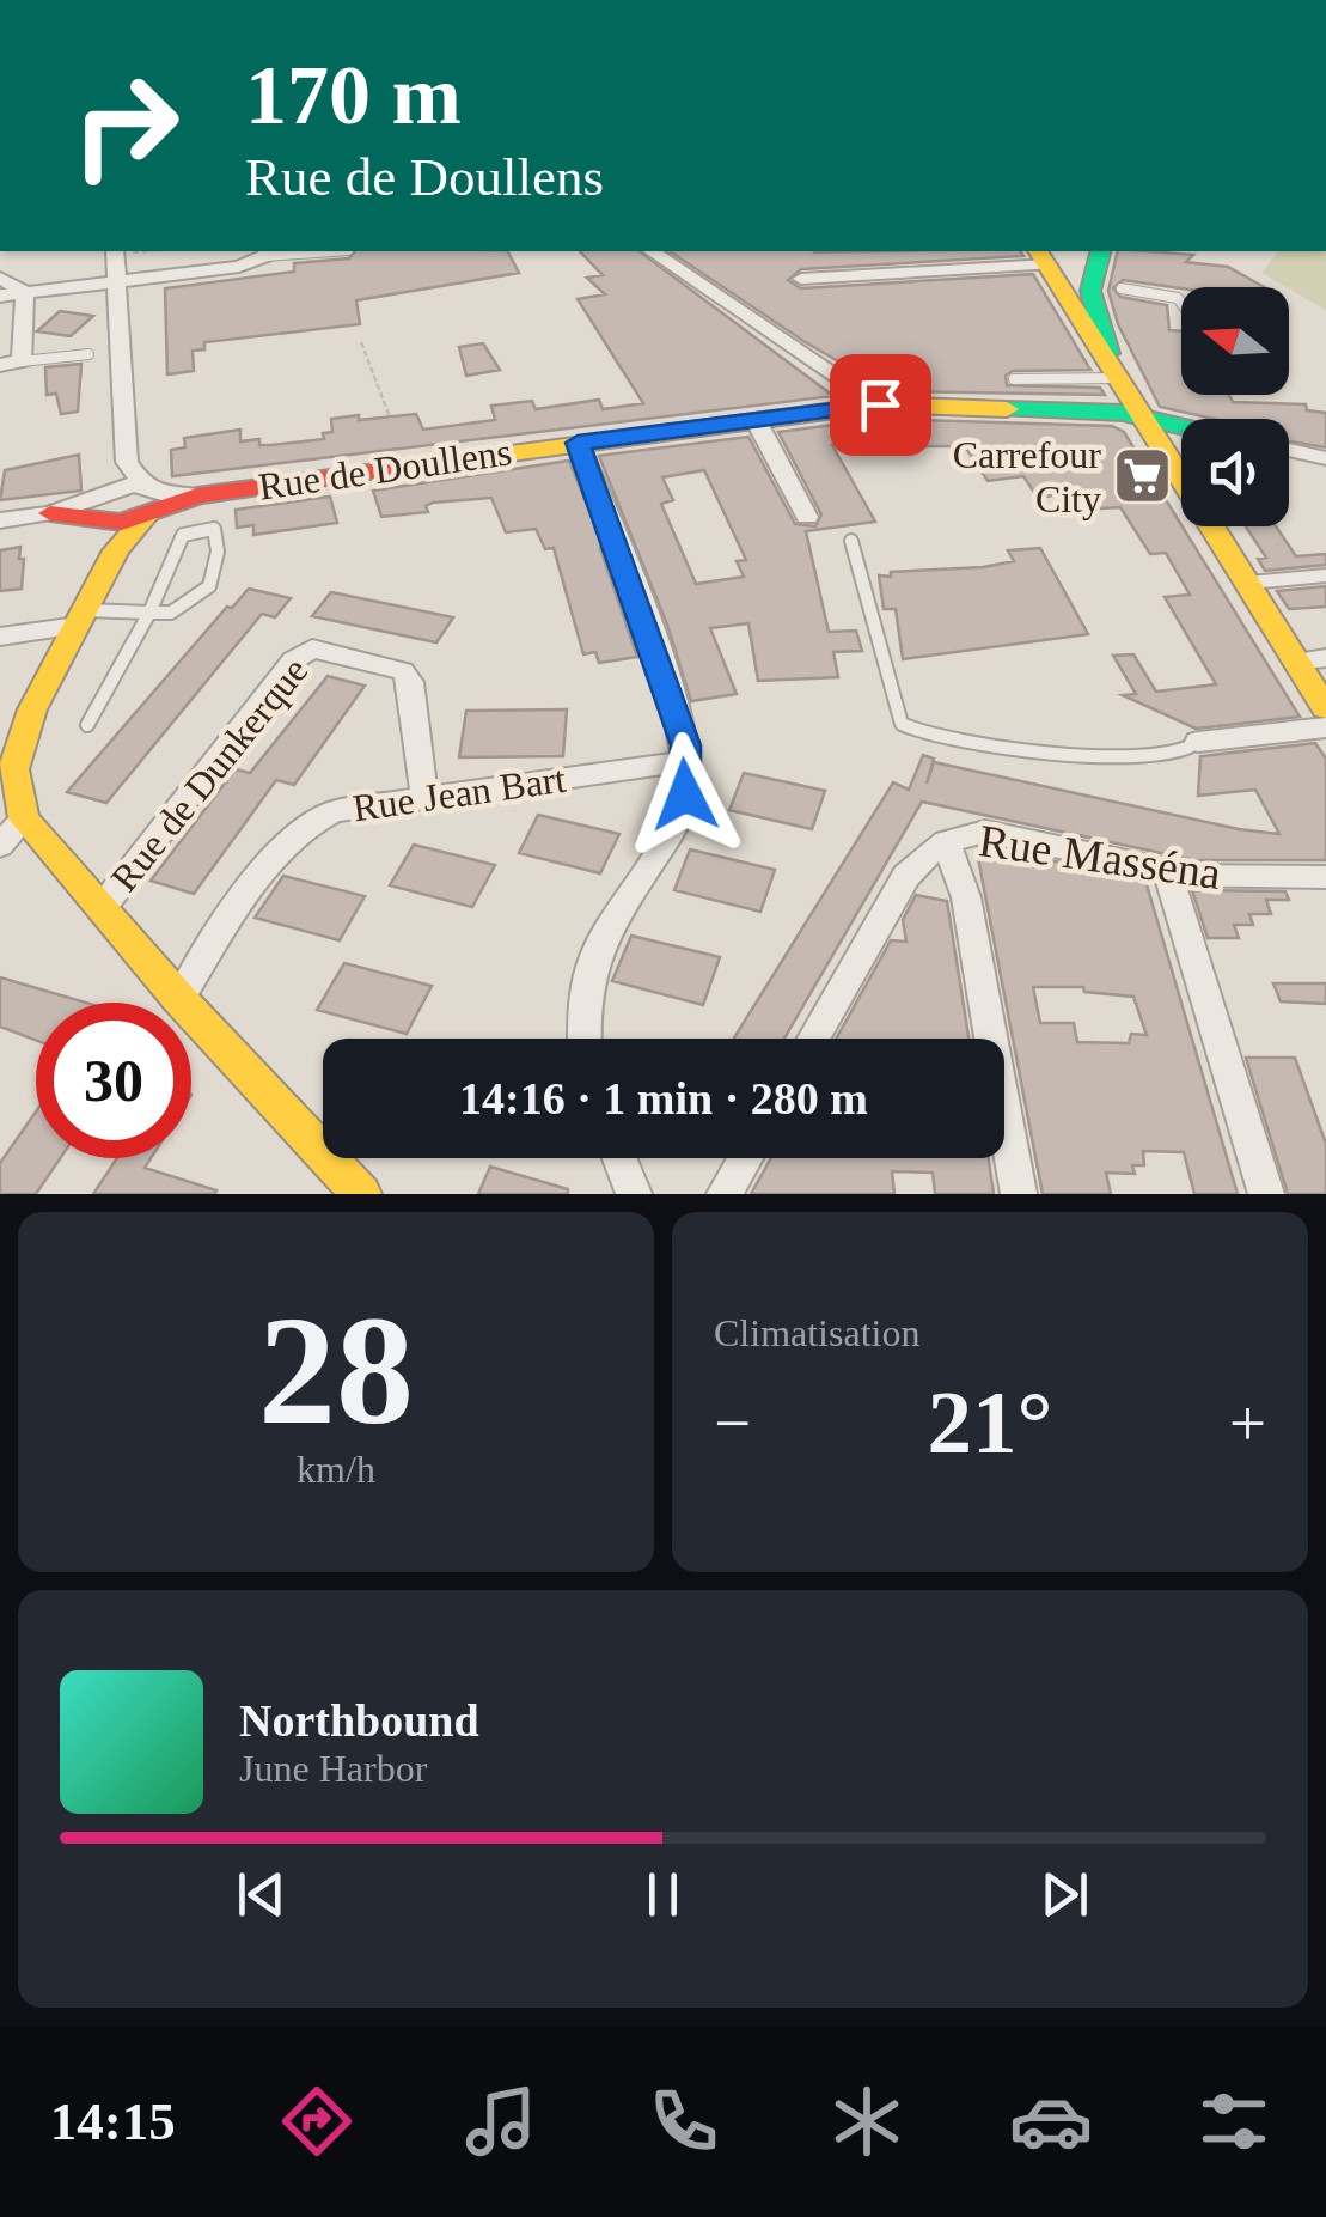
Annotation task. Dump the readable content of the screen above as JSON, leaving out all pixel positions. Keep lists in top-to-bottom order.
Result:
{
  "streets": {
    "street": [
      "Rue de Doullens",
      "Rue de Dunkerque",
      "Rue Jean Bart",
      "Rue Masséna"
    ]
  },
  "crossings": [
    ["Rue de Dunkerque", "Rue Jean Bart"]
  ],
  "places": {
    "supermarket": ["Carrefour City"]
  },
  "north": "left",
  "page": {
    "turn": ["170 m", "Rue de Doullens"],
    "limit": "30",
    "trip": "14:16 · 1 min · 280 m",
    "tile": [
      ["28", "km/h"],
      "Climatisation"
    ],
    "heat": ["−", "21°", "+"],
    "song": ["Northbound", "June Harbor"],
    "tabs": "14:15"
  }
}
